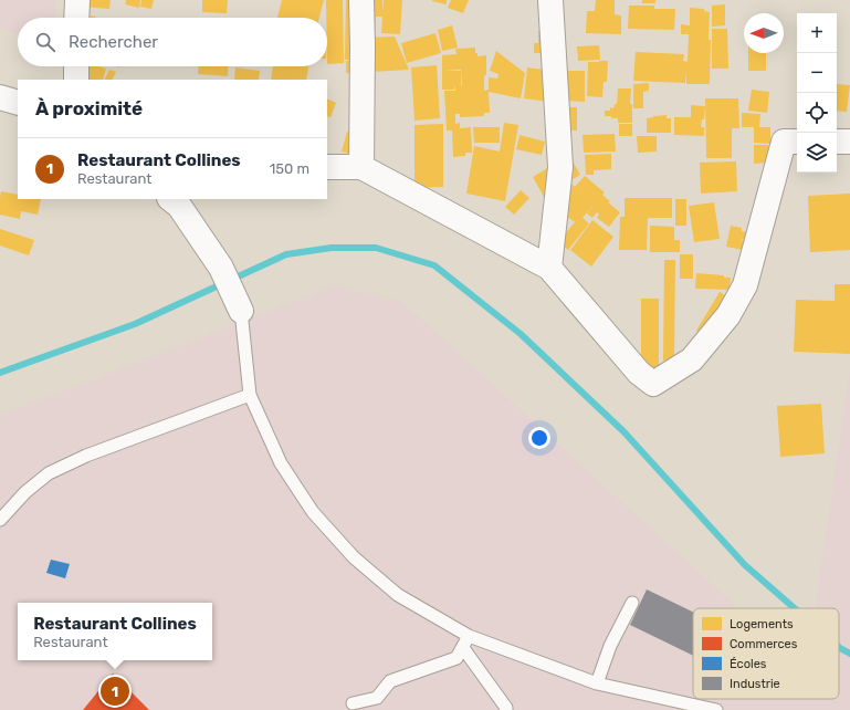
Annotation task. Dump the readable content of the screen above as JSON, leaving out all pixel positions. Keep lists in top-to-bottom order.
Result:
{
  "legend": [
    "Logements",
    "Commerces",
    "Écoles",
    "Industrie"
  ],
  "north": "left",
  "page": {
    "map_buttons": ["+", "−"],
    "search": "Rechercher",
    "heading": "À proximité",
    "list": [
      {
        "mark": "1",
        "name": "Restaurant Collines",
        "note": "Restaurant",
        "value": "150 m"
      }
    ],
    "popup": ["Restaurant Collines", "Restaurant"],
    "pins": "1"
  }
}
